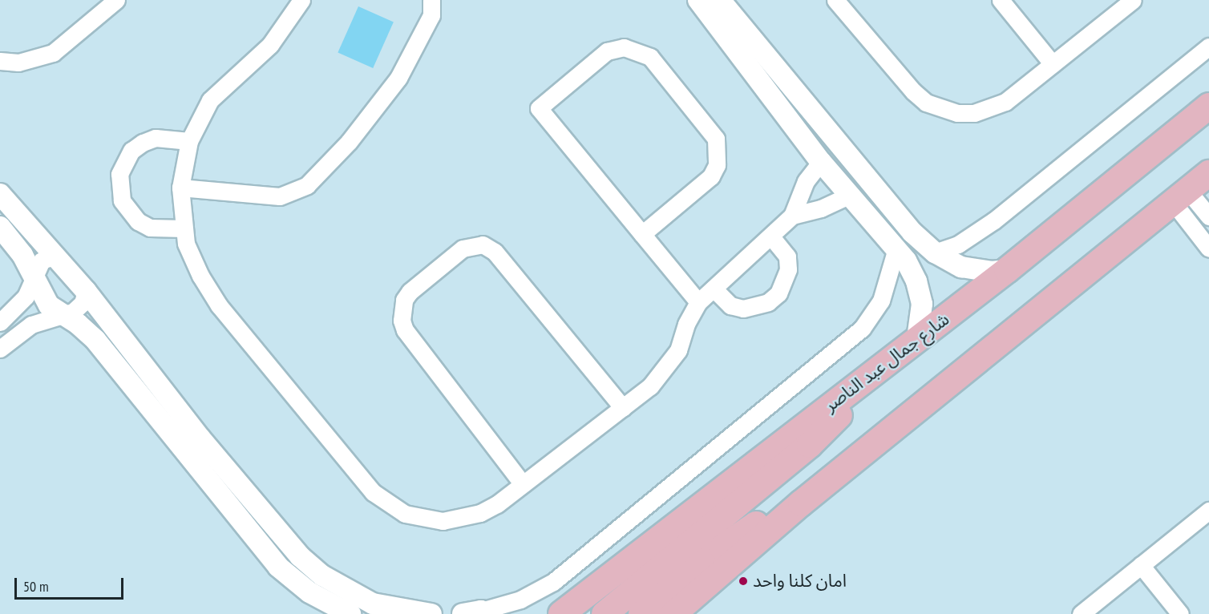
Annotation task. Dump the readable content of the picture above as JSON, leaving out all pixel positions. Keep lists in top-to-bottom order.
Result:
{
  "streets": {
    "main road": ["شارع جمال عبد الناصر"]
  },
  "places": ["امان كلنا واحد"],
  "scale_bar": "50 m"
}
